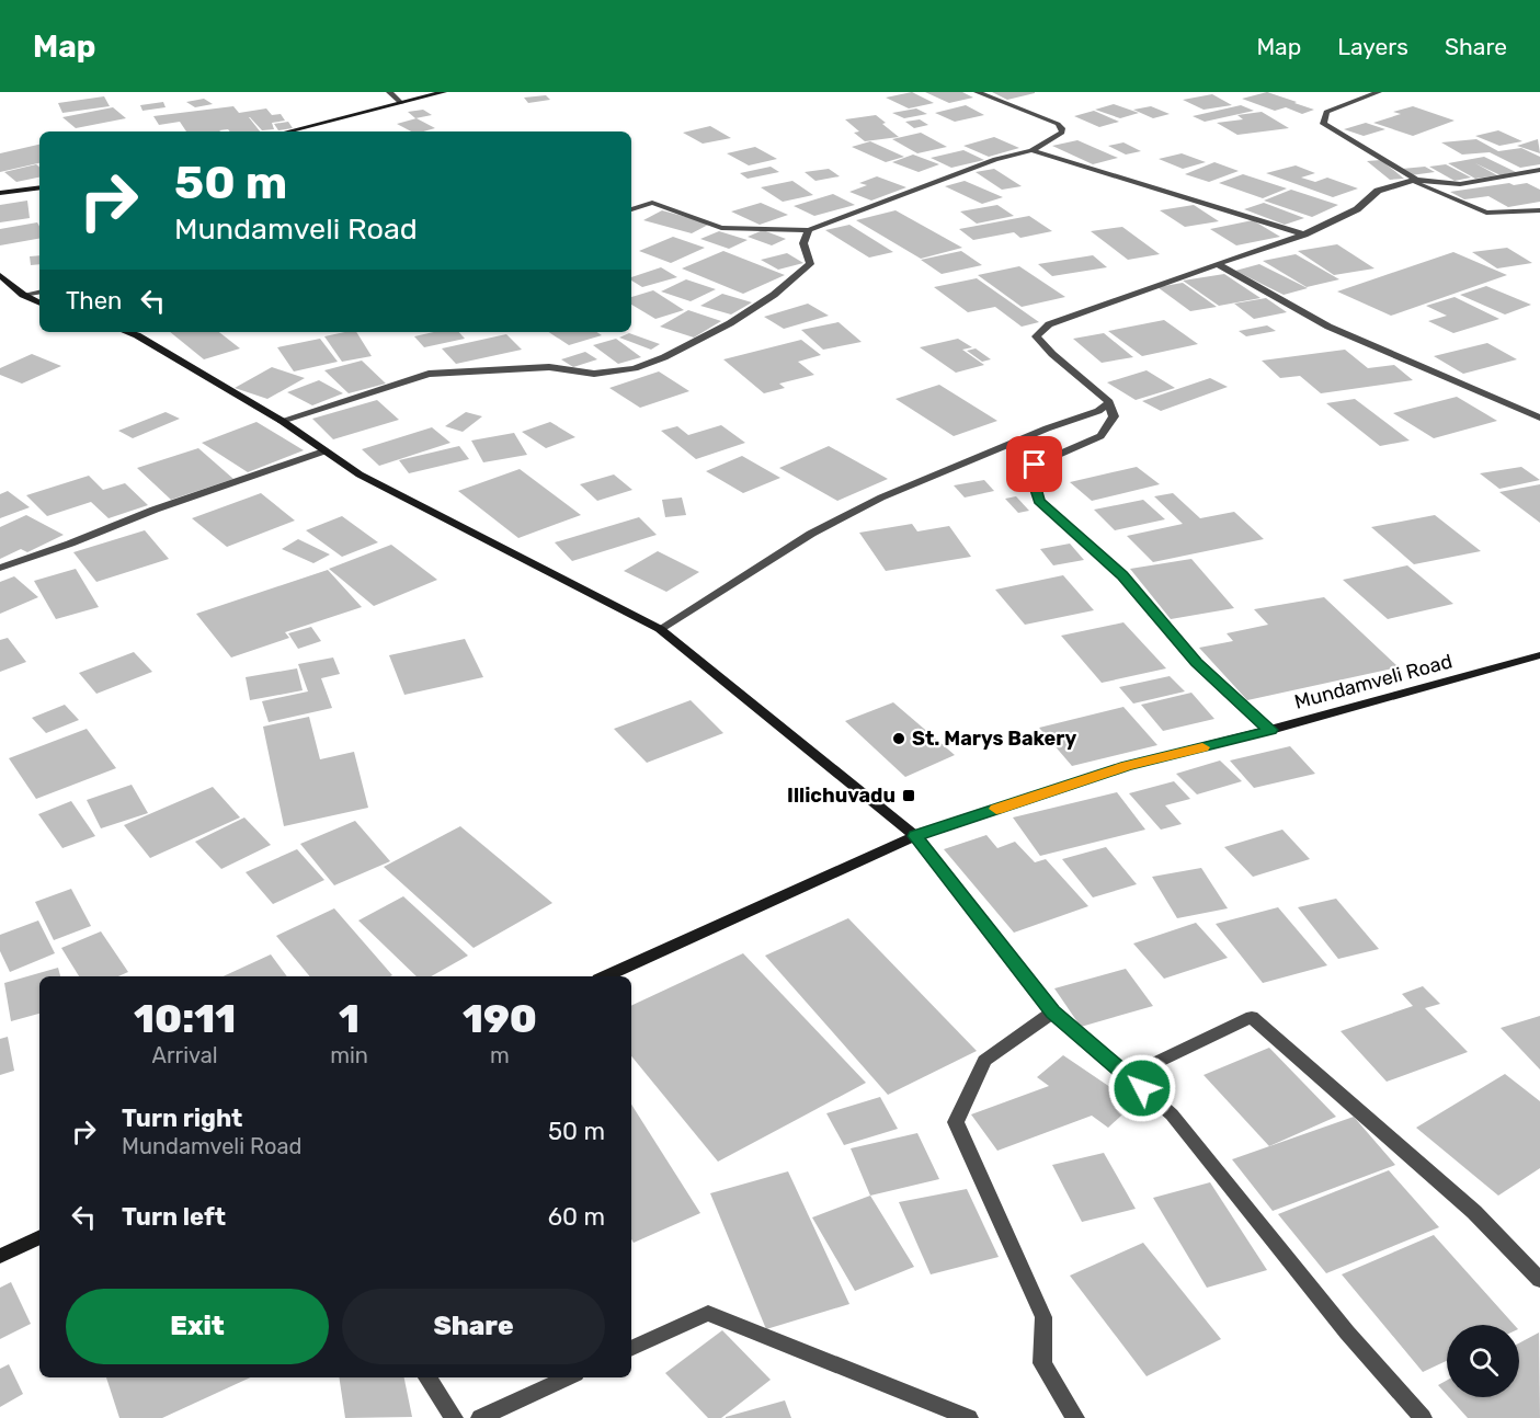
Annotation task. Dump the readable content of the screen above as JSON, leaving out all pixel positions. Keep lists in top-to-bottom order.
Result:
{
  "streets": {
    "street": ["Mundamveli Road"]
  },
  "places": {
    "other": ["St. Marys Bakery"],
    "transit": ["Illichuvadu"]
  },
  "page": {
    "header": "Map",
    "nav": ["Map", "Layers", "Share"],
    "turn": ["50 m", "Mundamveli Road"],
    "then": "Then",
    "eta": [
      "10:11",
      "Arrival",
      "1",
      "min",
      "190",
      "m"
    ],
    "list": [
      {
        "name": "Turn right",
        "note": "Mundamveli Road",
        "value": "50 m"
      },
      {
        "name": "Turn left",
        "value": "60 m"
      }
    ],
    "buttons": ["Exit", "Share"]
  }
}
